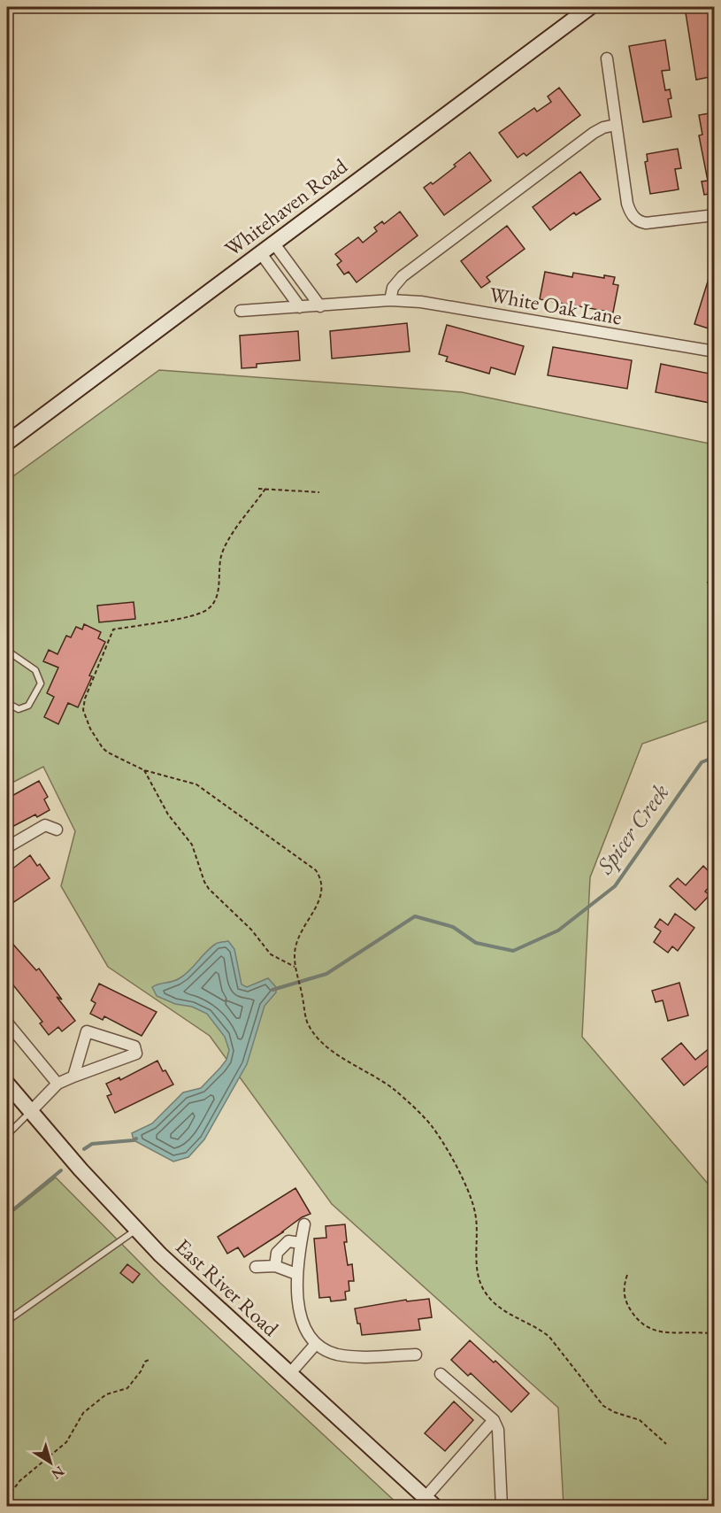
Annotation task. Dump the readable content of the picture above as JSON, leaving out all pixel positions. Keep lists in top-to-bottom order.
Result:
{
  "streets": {
    "street": ["Whitehaven Road", "White Oak Lane", "East River Road"]
  },
  "water": ["Spicer Creek"],
  "north": "bottom right"
}
